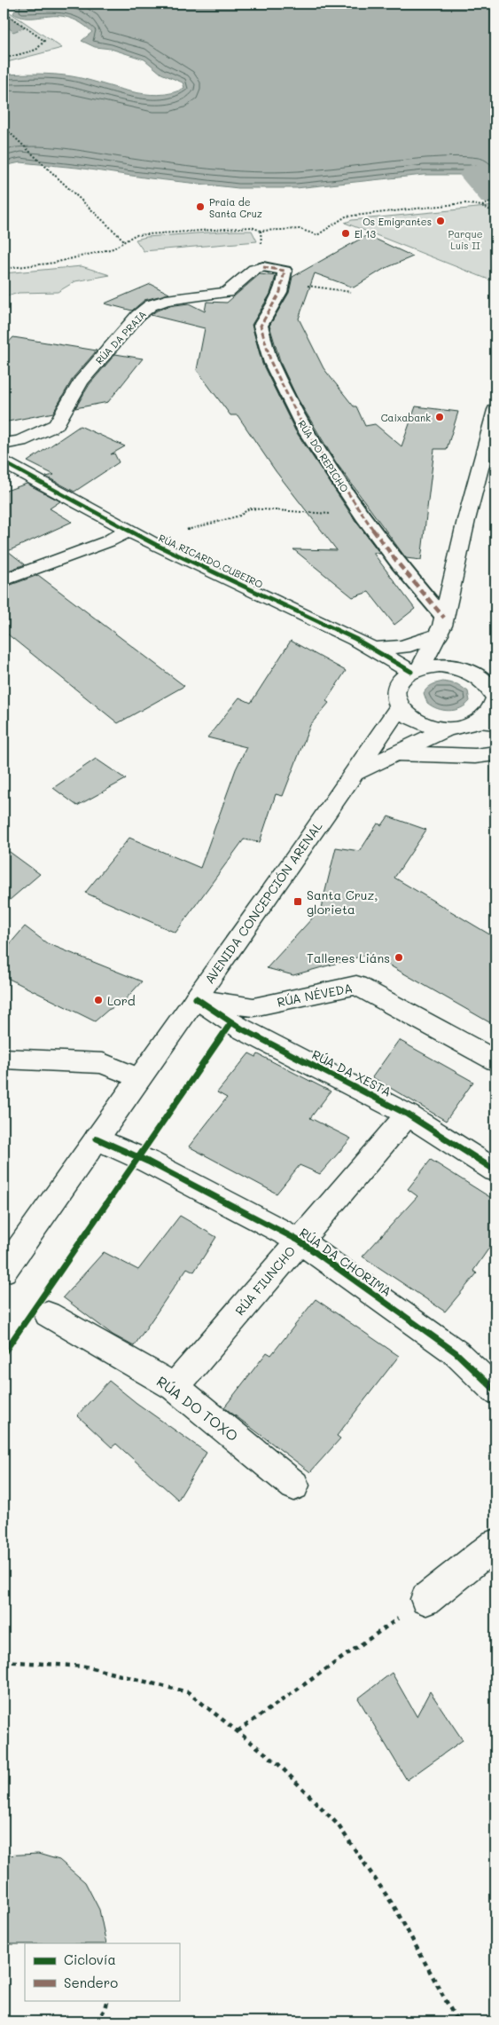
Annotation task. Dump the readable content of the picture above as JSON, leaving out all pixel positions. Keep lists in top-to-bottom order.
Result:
{
  "streets": {
    "street": [
      "RÚA DA PRAIA",
      "RÚA DO REPICHO",
      "RÚA RICARDO CUBEIRO",
      "AVENIDA CONCEPCIÓN ARENAL",
      "RÚA NÉVEDA",
      "RÚA DA XESTA",
      "RÚA DA CHORIMA",
      "RÚA FIUNCHO",
      "RÚA DO TOXO"
    ]
  },
  "crossings": [
    ["RÚA RICARDO CUBEIRO", "AVENIDA CONCEPCIÓN ARENAL"],
    ["AVENIDA CONCEPCIÓN ARENAL", "RÚA NÉVEDA"],
    ["AVENIDA CONCEPCIÓN ARENAL", "RÚA DA XESTA"],
    ["AVENIDA CONCEPCIÓN ARENAL", "RÚA DA CHORIMA"],
    ["RÚA NÉVEDA", "RÚA DA XESTA"],
    ["RÚA DA XESTA", "RÚA FIUNCHO"],
    ["RÚA DA CHORIMA", "RÚA FIUNCHO"],
    ["RÚA FIUNCHO", "RÚA DO TOXO"]
  ],
  "parks": ["Parque Luis II"],
  "places": {
    "other": [
      "Praia de Santa Cruz",
      "Os Emigrantes",
      "El 13",
      "Caixabank",
      "Talleres Liáns",
      "Lord"
    ],
    "transit": ["Santa Cruz, glorieta"]
  },
  "legend": ["Ciclovía", "Sendero"]
}
